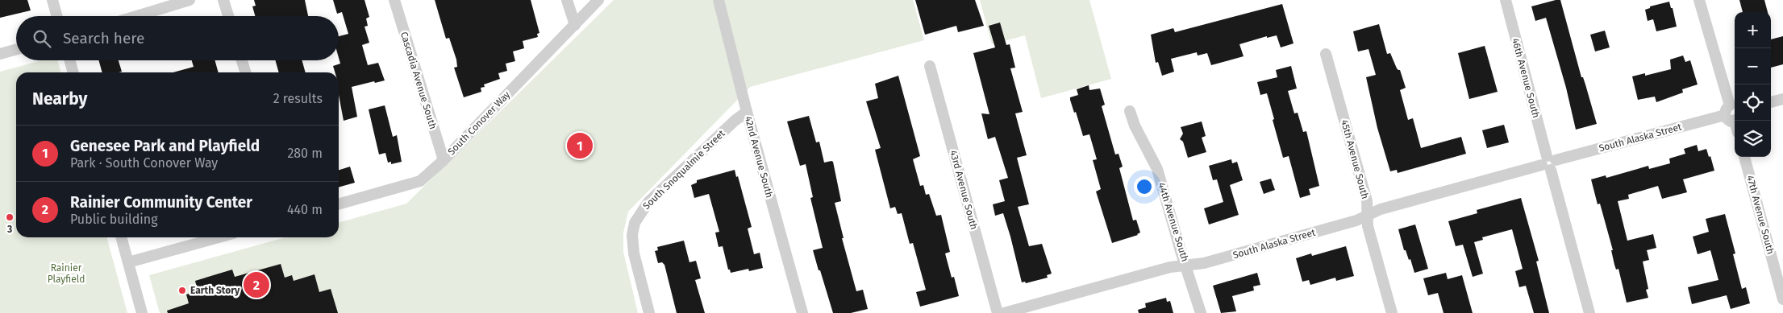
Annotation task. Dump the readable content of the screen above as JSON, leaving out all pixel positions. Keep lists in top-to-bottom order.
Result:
{
  "streets": {
    "street": [
      "46th Avenue South",
      "Cascadia Avenue South",
      "South Conover Way",
      "South Alaska Street",
      "42nd Avenue South",
      "45th Avenue South",
      "South Snoqualmie Street",
      "43rd Avenue South",
      "47th Avenue South",
      "44th Avenue South"
    ]
  },
  "crossings": [
    ["46th Avenue South", "South Alaska Street"],
    ["Cascadia Avenue South", "South Conover Way"],
    ["South Alaska Street", "45th Avenue South"],
    ["South Alaska Street", "44th Avenue South"],
    ["42nd Avenue South", "South Snoqualmie Street"]
  ],
  "parks": ["Rainier Playfield"],
  "places": ["3", "Earth Story"],
  "page": {
    "map_buttons": ["+", "−"],
    "search": "Search here",
    "heading": ["Nearby", "2 results"],
    "list": [
      {
        "mark": "1",
        "name": "Genesee Park and Playfield",
        "note": "Park · South Conover Way",
        "value": "280 m"
      },
      {
        "mark": "2",
        "name": "Rainier Community Center",
        "note": "Public building",
        "value": "440 m"
      }
    ],
    "pins": ["1", "2"]
  }
}
